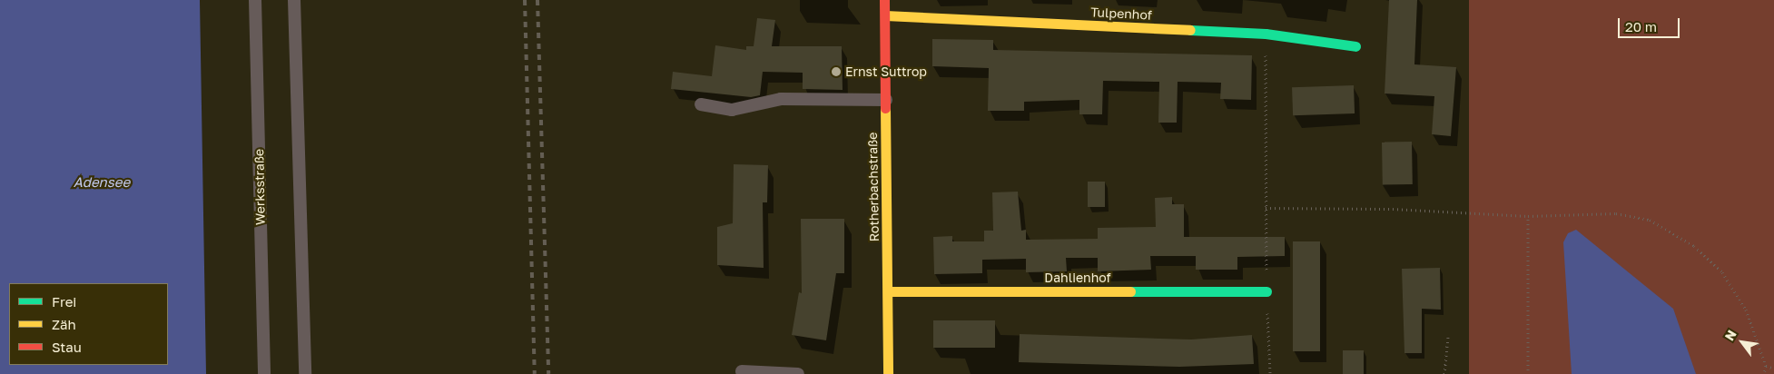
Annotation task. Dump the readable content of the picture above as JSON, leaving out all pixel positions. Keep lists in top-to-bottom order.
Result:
{
  "streets": {
    "street": ["Tulpenhof", "Rotherbachstraße", "Dahlienhof"],
    "lane": ["Werksstraße"]
  },
  "crossings": [
    ["Tulpenhof", "Rotherbachstraße"],
    ["Rotherbachstraße", "Dahlienhof"]
  ],
  "water": ["Adensee"],
  "places": ["Ernst Suttrop"],
  "legend": ["Frei", "Zäh", "Stau"],
  "scale_bar": "20 m",
  "north": "top left"
}
